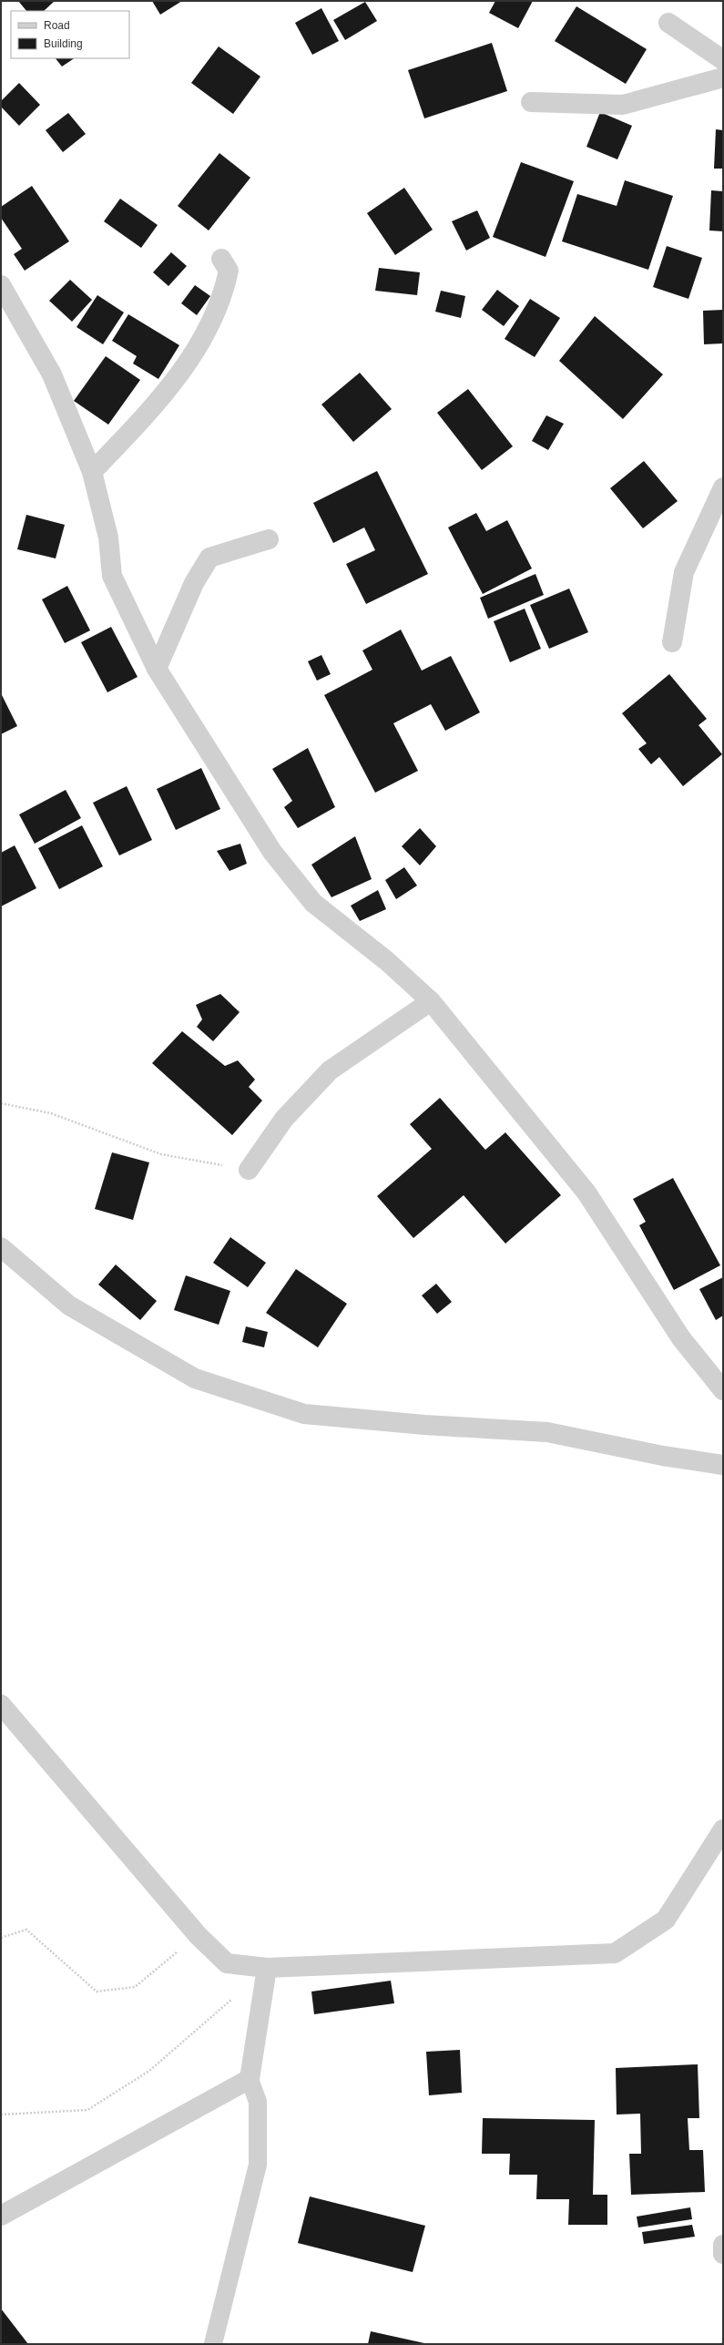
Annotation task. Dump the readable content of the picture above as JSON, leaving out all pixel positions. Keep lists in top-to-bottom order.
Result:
{
  "legend": ["Road", "Building"]
}
